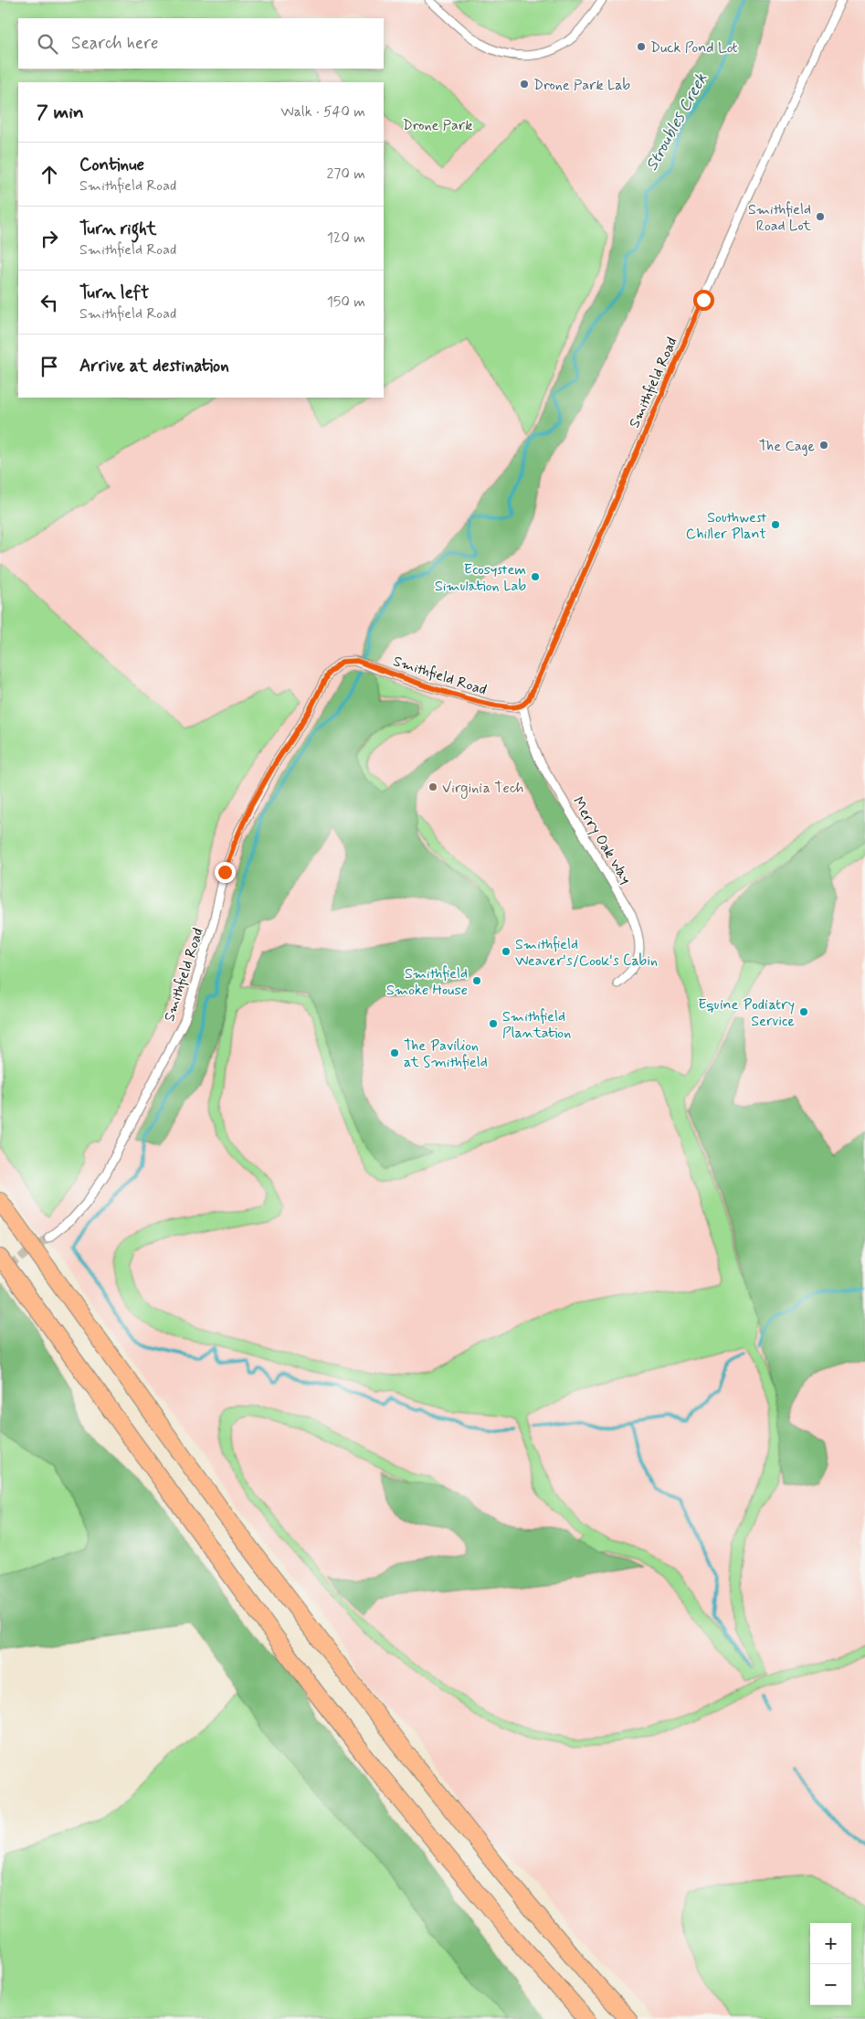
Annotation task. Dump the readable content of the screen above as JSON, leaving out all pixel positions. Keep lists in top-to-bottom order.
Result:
{
  "streets": {
    "street": ["Smithfield Road", "Merry Oak Way"]
  },
  "crossings": [
    ["Smithfield Road", "Merry Oak Way"]
  ],
  "water": ["Stroubles Creek"],
  "parks": ["Drone Park"],
  "places": [
    "Duck Pond Lot",
    "Drone Park Lab",
    "Smithfield Road Lot",
    "The Cage",
    "Southwest Chiller Plant",
    "Ecosystem Simulation Lab",
    "Virginia Tech",
    "Smithfield Weaver's/Cook's Cabin",
    "Smithfield Smoke House",
    "Equine Podiatry Service",
    "Smithfield Plantation",
    "The Pavilion at Smithfield"
  ],
  "page": {
    "search": "Search here",
    "heading": ["7 min", "Walk · 540 m"],
    "list": [
      ["Continue", "Smithfield Road", "270 m"],
      ["Turn right", "Smithfield Road", "120 m"],
      ["Turn left", "Smithfield Road", "150 m"],
      "Arrive at destination"
    ],
    "map_buttons": ["+", "−"]
  }
}
